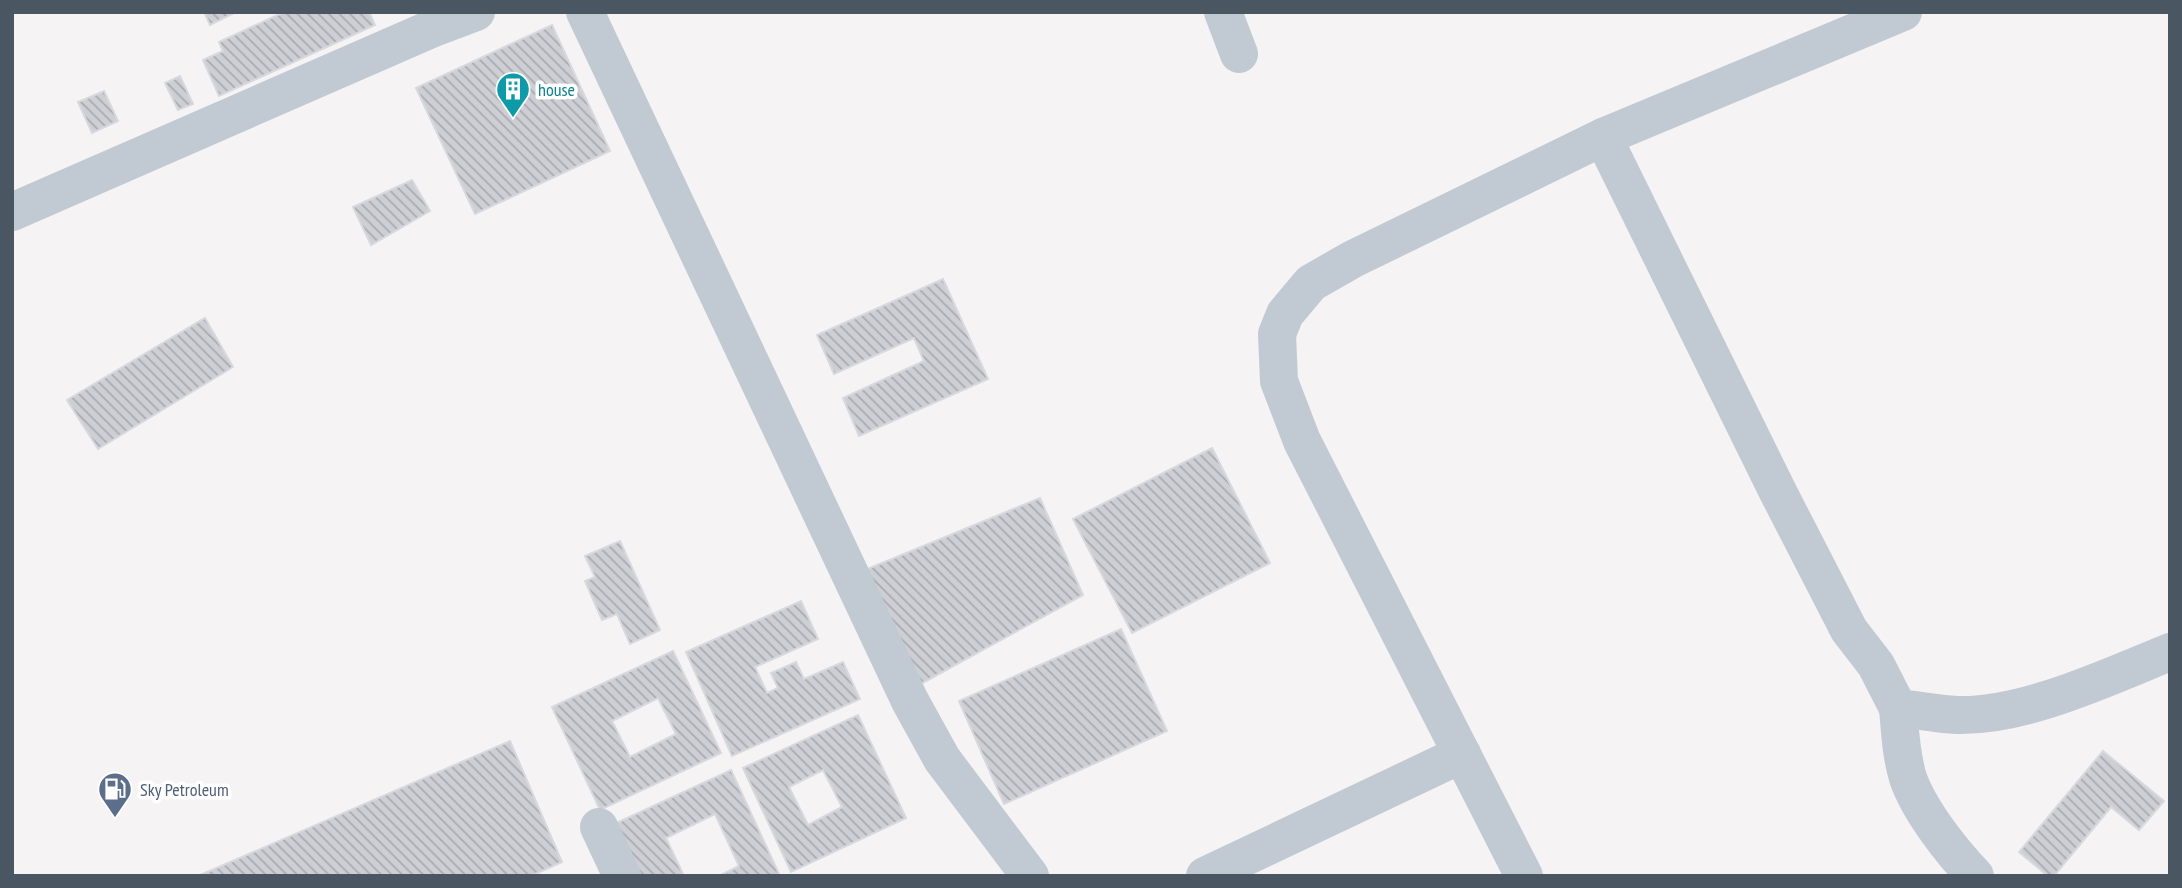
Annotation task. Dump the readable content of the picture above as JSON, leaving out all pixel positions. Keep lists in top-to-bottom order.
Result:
{
  "places": {
    "building": ["house"],
    "fuel station": ["Sky Petroleum"]
  }
}
